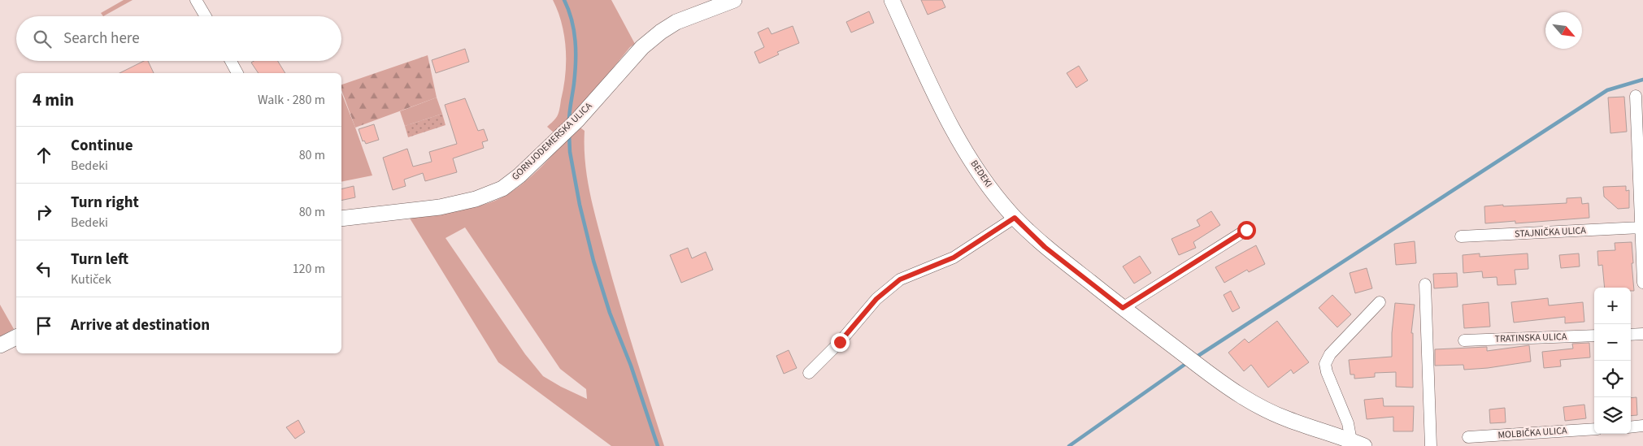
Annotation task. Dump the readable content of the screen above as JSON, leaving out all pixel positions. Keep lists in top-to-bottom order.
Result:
{
  "streets": {
    "main road": ["GORNJODEMERSKA ULICA", "BEDEKI"],
    "street": ["STAJNIČKA ULICA", "TRATINSKA ULICA", "MOLBIČKA ULICA"]
  },
  "north": "bottom right",
  "page": {
    "search": "Search here",
    "heading": ["4 min", "Walk · 280 m"],
    "list": [
      ["Continue", "Bedeki", "80 m"],
      ["Turn right", "Bedeki", "80 m"],
      ["Turn left", "Kutiček", "120 m"],
      "Arrive at destination"
    ],
    "map_buttons": ["+", "−"]
  }
}
